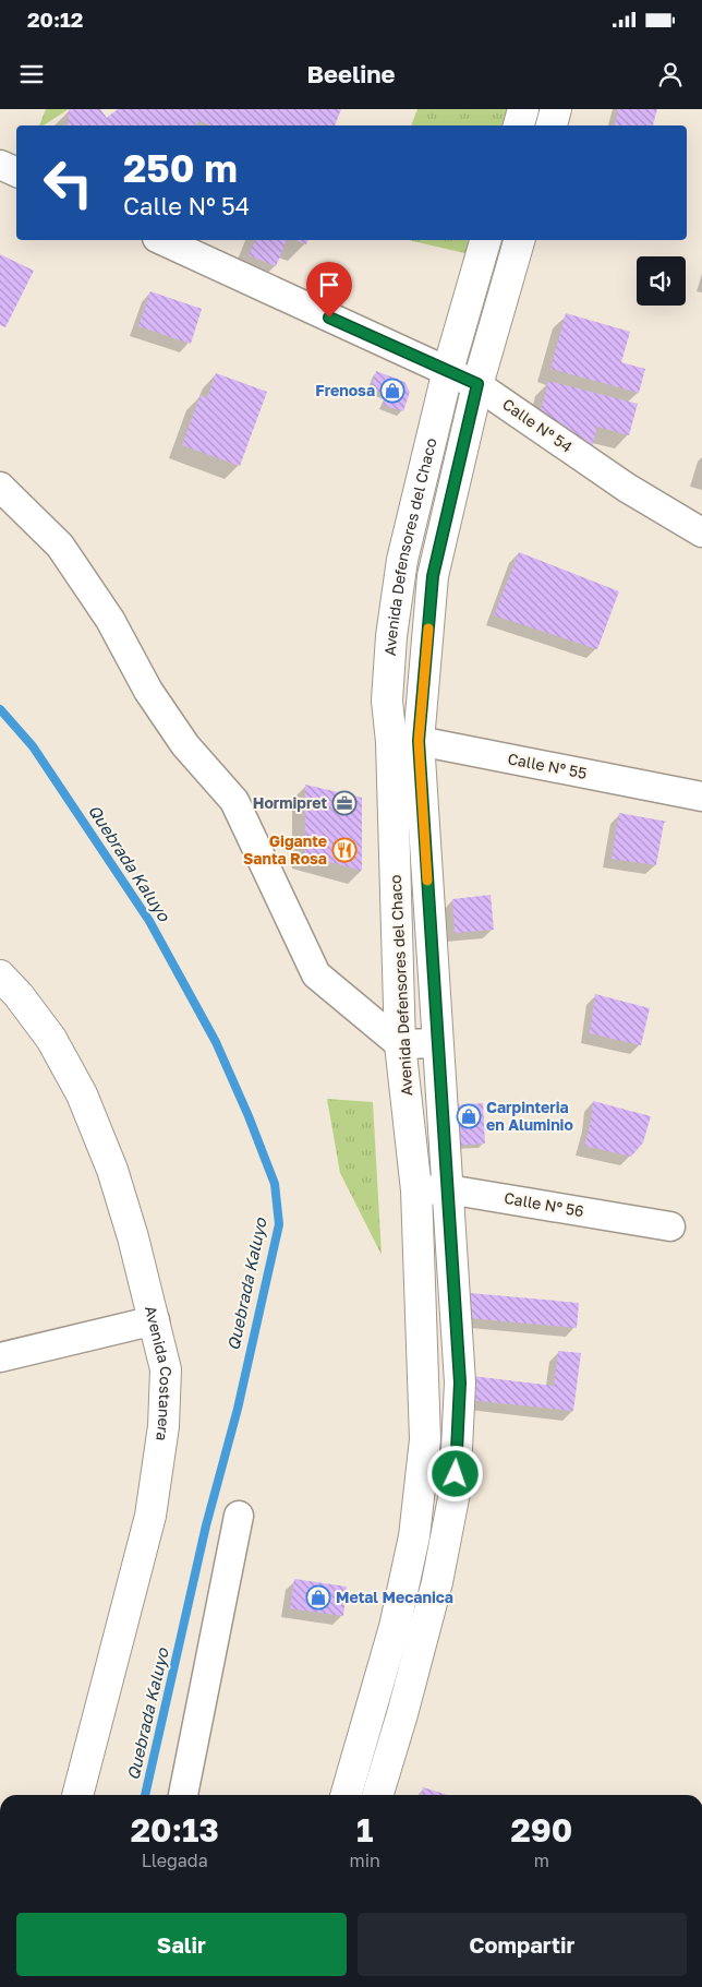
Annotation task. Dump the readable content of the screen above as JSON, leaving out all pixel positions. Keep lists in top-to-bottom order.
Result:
{
  "streets": {
    "main road": ["Avenida Defensores del Chaco", "Avenida Costanera"],
    "street": ["Calle Nº 54", "Calle Nº 55", "Calle Nº 56"]
  },
  "crossings": [
    ["Calle Nº 54", "Avenida Defensores del Chaco"],
    ["Avenida Defensores del Chaco", "Calle Nº 55"],
    ["Avenida Defensores del Chaco", "Calle Nº 56"]
  ],
  "water": ["Quebrada Kaluyo"],
  "places": {
    "shop": ["Frenosa", "Carpinteria en Aluminio", "Metal Mecanica"],
    "office": ["Hormipret"],
    "restaurant": ["Gigante Santa Rosa"]
  },
  "page": {
    "status": "20:12",
    "header": "Beeline",
    "turn": ["250 m", "Calle Nº 54"],
    "eta": [
      "20:13",
      "Llegada",
      "1",
      "min",
      "290",
      "m"
    ],
    "buttons": ["Salir", "Compartir"]
  }
}
